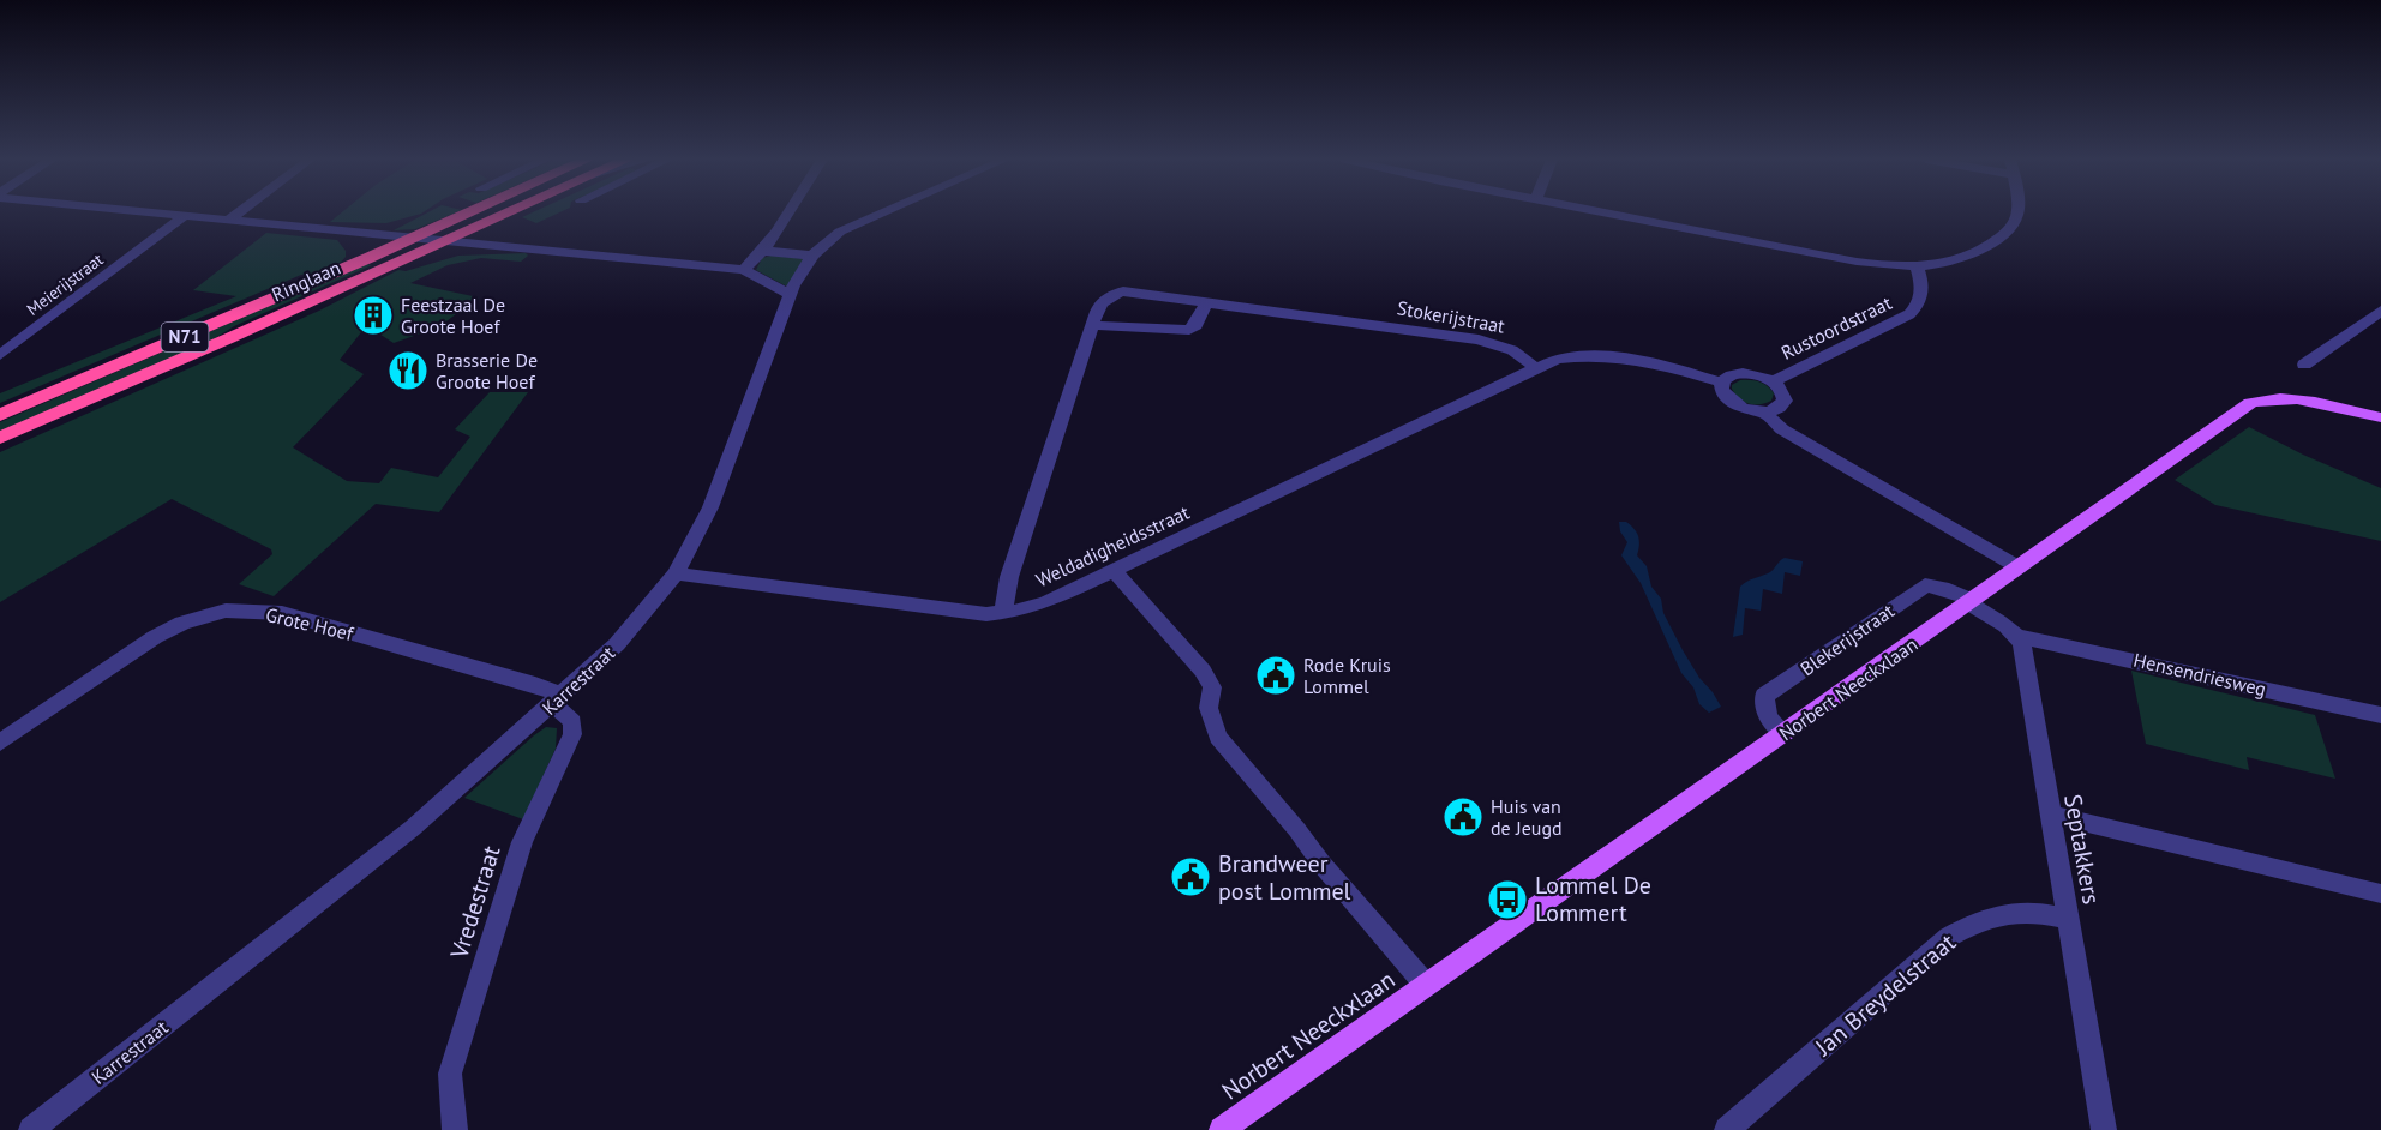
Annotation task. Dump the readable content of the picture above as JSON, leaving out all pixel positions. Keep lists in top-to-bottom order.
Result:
{
  "streets": {
    "highway": ["Ringlaan", "N71"],
    "main road": ["Norbert Neeckxlaan"],
    "street": [
      "Meierijstraat",
      "Stokerijstraat",
      "Rustoordstraat",
      "Weldadigheidsstraat",
      "Grote Hoef",
      "Blekerijstraat",
      "Hensendriesweg",
      "Karrestraat",
      "Septakkers",
      "Vredestraat",
      "Jan Breydelstraat"
    ]
  },
  "crossings": [
    ["Stokerijstraat", "Weldadigheidsstraat"],
    ["Weldadigheidsstraat", "Karrestraat"],
    ["Weldadigheidsstraat", "Norbert Neeckxlaan"],
    ["Grote Hoef", "Karrestraat"],
    ["Grote Hoef", "Vredestraat"],
    ["Blekerijstraat", "Norbert Neeckxlaan"],
    ["Hensendriesweg", "Septakkers"],
    ["Karrestraat", "Vredestraat"],
    ["Septakkers", "Jan Breydelstraat"]
  ],
  "places": {
    "building": ["Feestzaal De Groote Hoef"],
    "restaurant": ["Brasserie De Groote Hoef"],
    "public building": ["Rode Kruis Lommel", "Huis van de Jeugd", "Brandweer post Lommel"],
    "bus stop": ["Lommel De Lommert"]
  }
}
